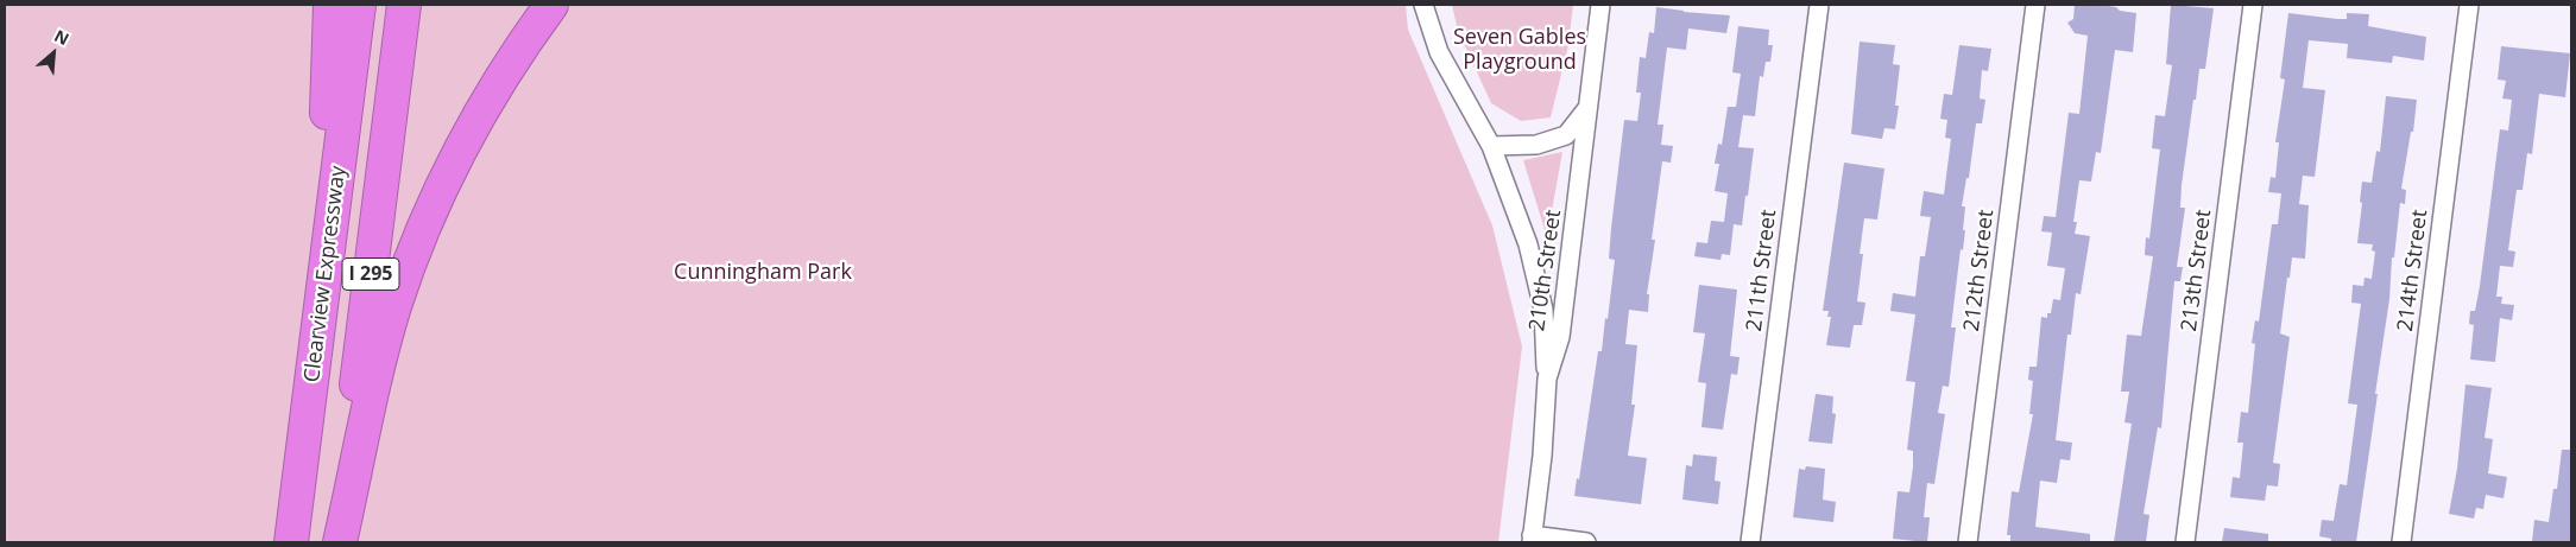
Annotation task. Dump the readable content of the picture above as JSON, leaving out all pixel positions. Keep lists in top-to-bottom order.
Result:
{
  "streets": {
    "highway": ["Clearview Expressway", "I 295"],
    "street": [
      "210th Street",
      "211th Street",
      "212th Street",
      "213th Street",
      "214th Street"
    ]
  },
  "parks": ["Seven Gables Playground", "Cunningham Park"],
  "north": "top right"
}
